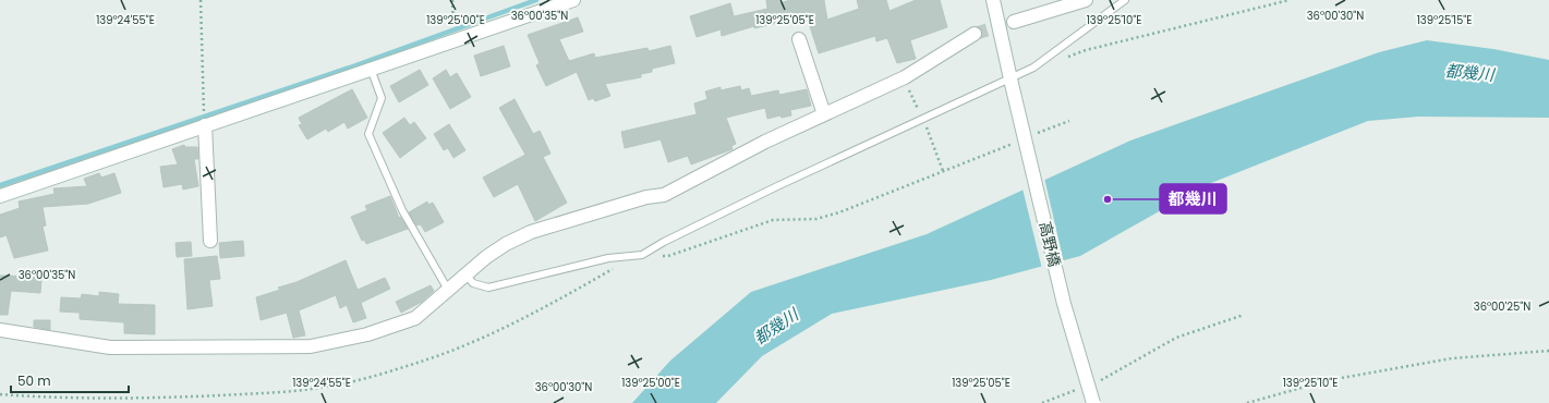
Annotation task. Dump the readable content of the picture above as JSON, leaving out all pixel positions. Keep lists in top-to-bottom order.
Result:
{
  "streets": {
    "street": ["高野橋"]
  },
  "water": ["都幾川"],
  "places": ["都幾川"],
  "scale_bar": "50 m",
  "coordinates": [
    "36°00'30\"N",
    "36°00'35\"N",
    "139°24'55\"E",
    "139°25'00\"E",
    "139°25'05\"E",
    "139°25'10\"E",
    "139°25'15\"E",
    "36°00'25\"N"
  ]
}
